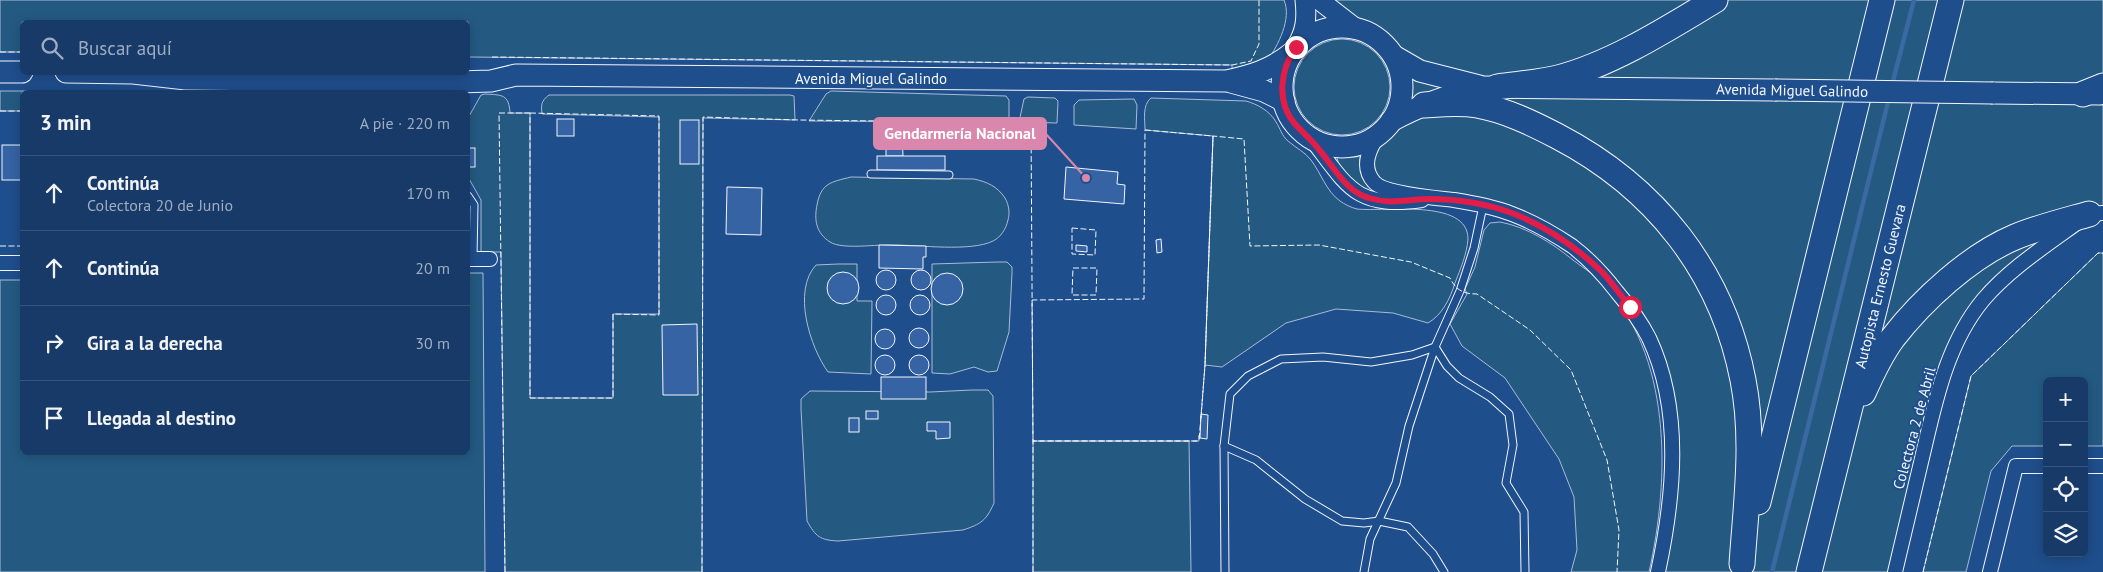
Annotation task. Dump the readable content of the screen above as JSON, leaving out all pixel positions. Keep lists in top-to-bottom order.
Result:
{
  "streets": {
    "highway": ["Autopista Ernesto Guevara"],
    "main road": ["Avenida Miguel Galindo"],
    "street": ["Colectora 2 de Abril"]
  },
  "places": ["Gendarmería Nacional"],
  "page": {
    "search": "Buscar aquí",
    "heading": ["3 min", "A pie · 220 m"],
    "list": [
      ["Continúa", "Colectora 20 de Junio", "170 m"],
      ["Continúa", "20 m"],
      ["Gira a la derecha", "30 m"],
      "Llegada al destino"
    ],
    "map_buttons": ["+", "−"]
  }
}
